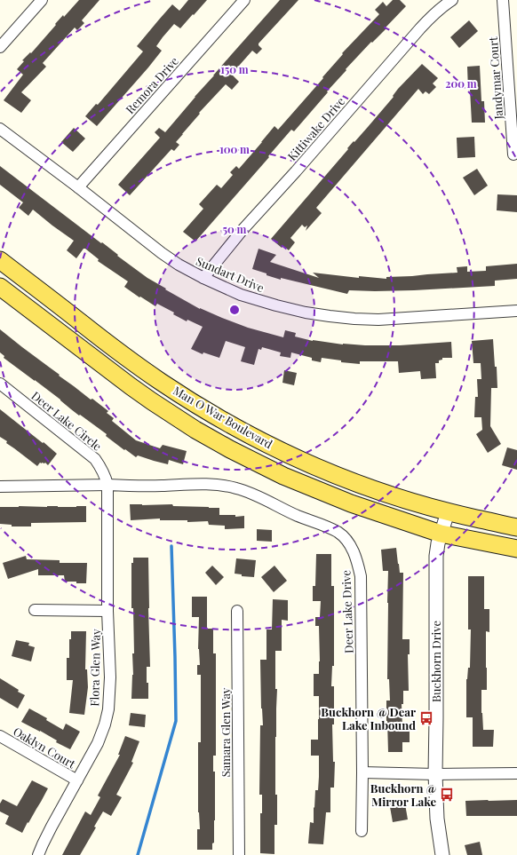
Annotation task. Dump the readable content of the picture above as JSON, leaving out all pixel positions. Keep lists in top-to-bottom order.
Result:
{
  "streets": {
    "main road": ["Man O War Boulevard"],
    "street": [
      "Jandymar Court",
      "Remora Drive",
      "Kittiwake Drive",
      "Sundart Drive",
      "Deer Lake Circle",
      "Deer Lake Drive",
      "Buckhorn Drive",
      "Flora Glen Way",
      "Samara Glen Way",
      "Oaklyn Court"
    ]
  },
  "crossings": [
    ["Remora Drive", "Sundart Drive"],
    ["Kittiwake Drive", "Sundart Drive"],
    ["Man O War Boulevard", "Buckhorn Drive"],
    ["Deer Lake Circle", "Deer Lake Drive"],
    ["Deer Lake Circle", "Flora Glen Way"],
    ["Deer Lake Drive", "Flora Glen Way"],
    ["Flora Glen Way", "Oaklyn Court"]
  ],
  "places": {
    "bus stop": ["Buckhorn @ Dear Lake Inbound", "Buckhorn @ Mirror Lake"]
  },
  "rings": [
    "150 m",
    "200 m",
    "100 m",
    "50 m"
  ]
}
